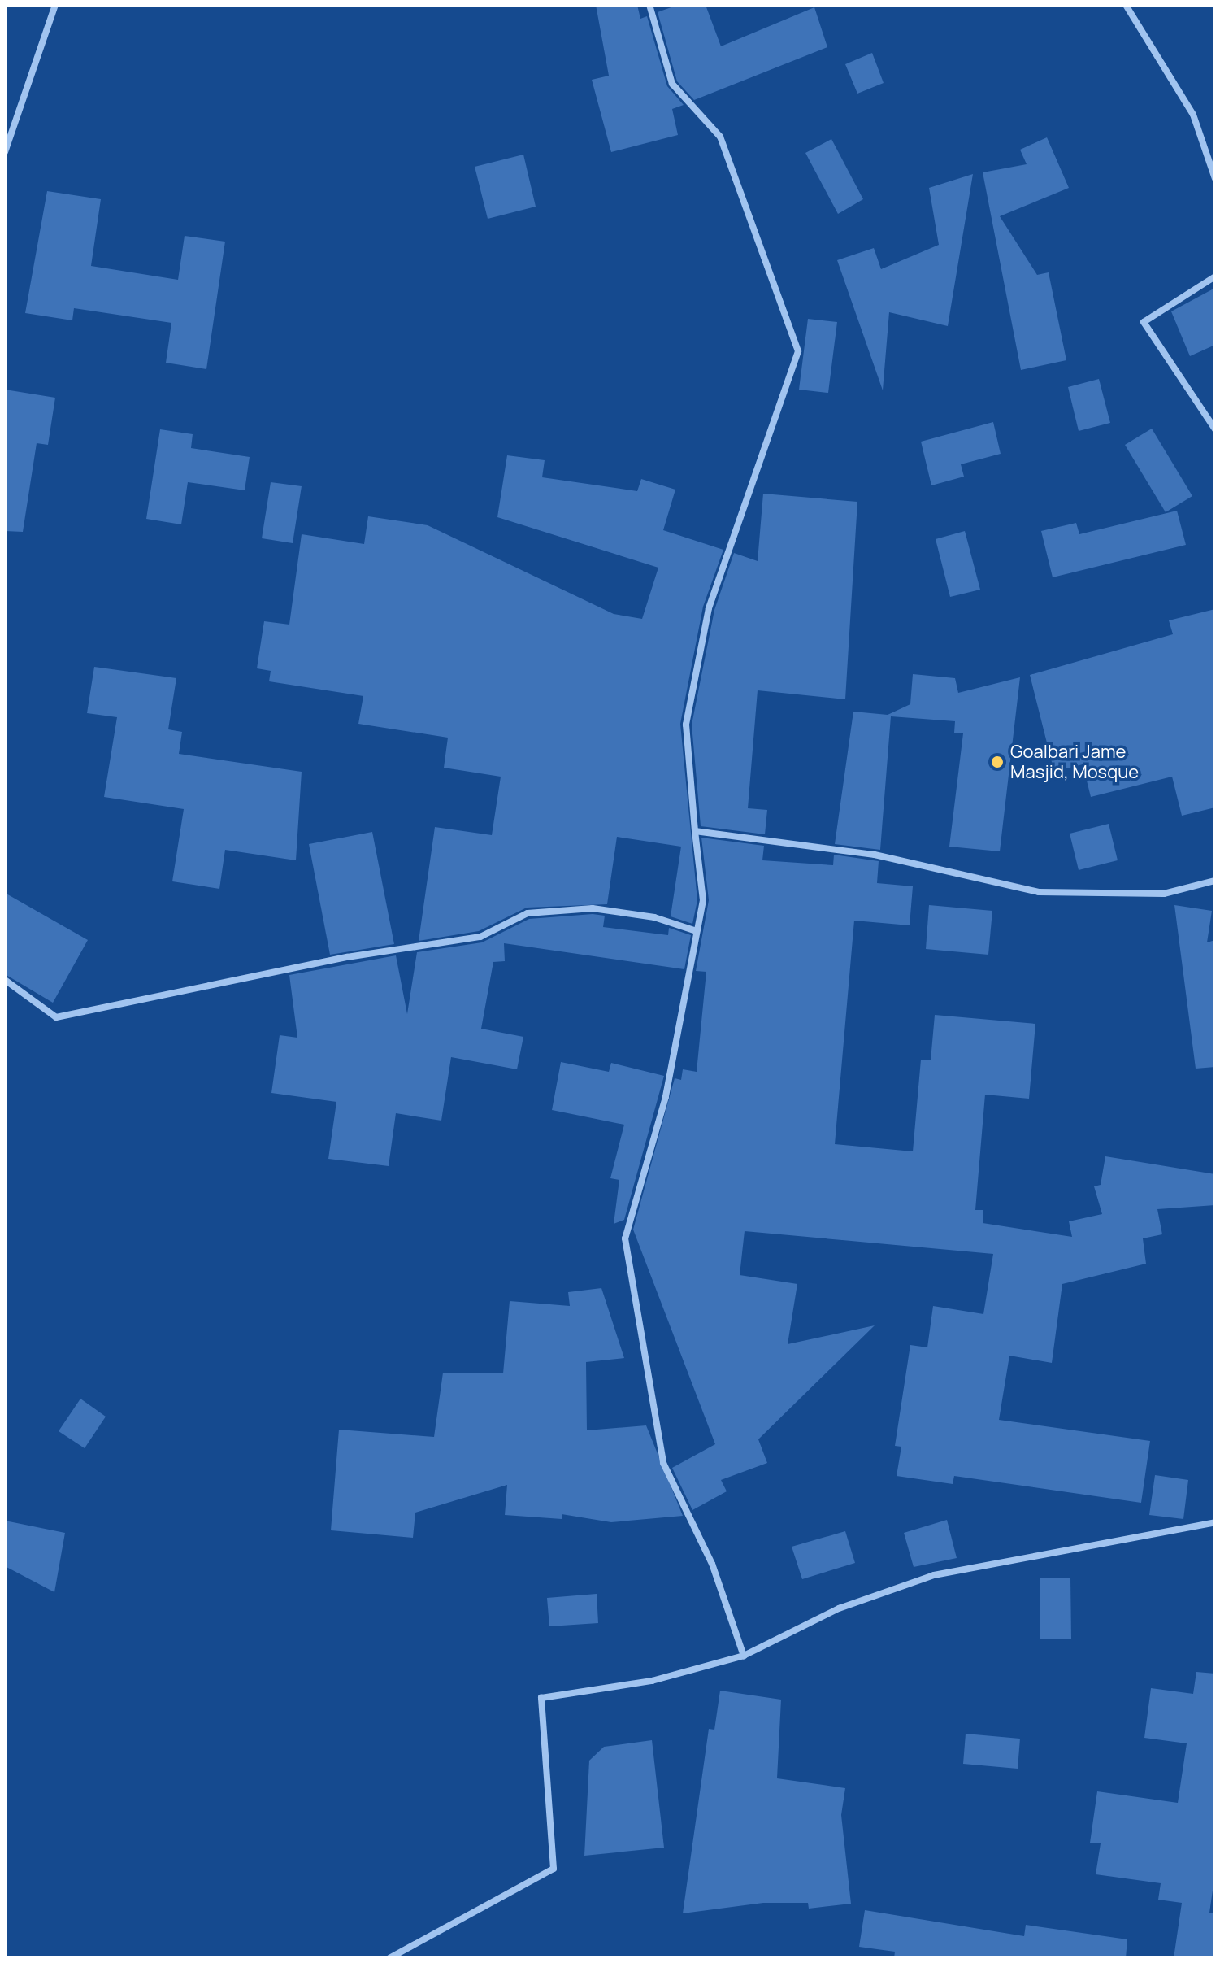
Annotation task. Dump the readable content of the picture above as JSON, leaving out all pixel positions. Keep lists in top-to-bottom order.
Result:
{
  "places": ["Goalbari Jame Masjid, Mosque"]
}
